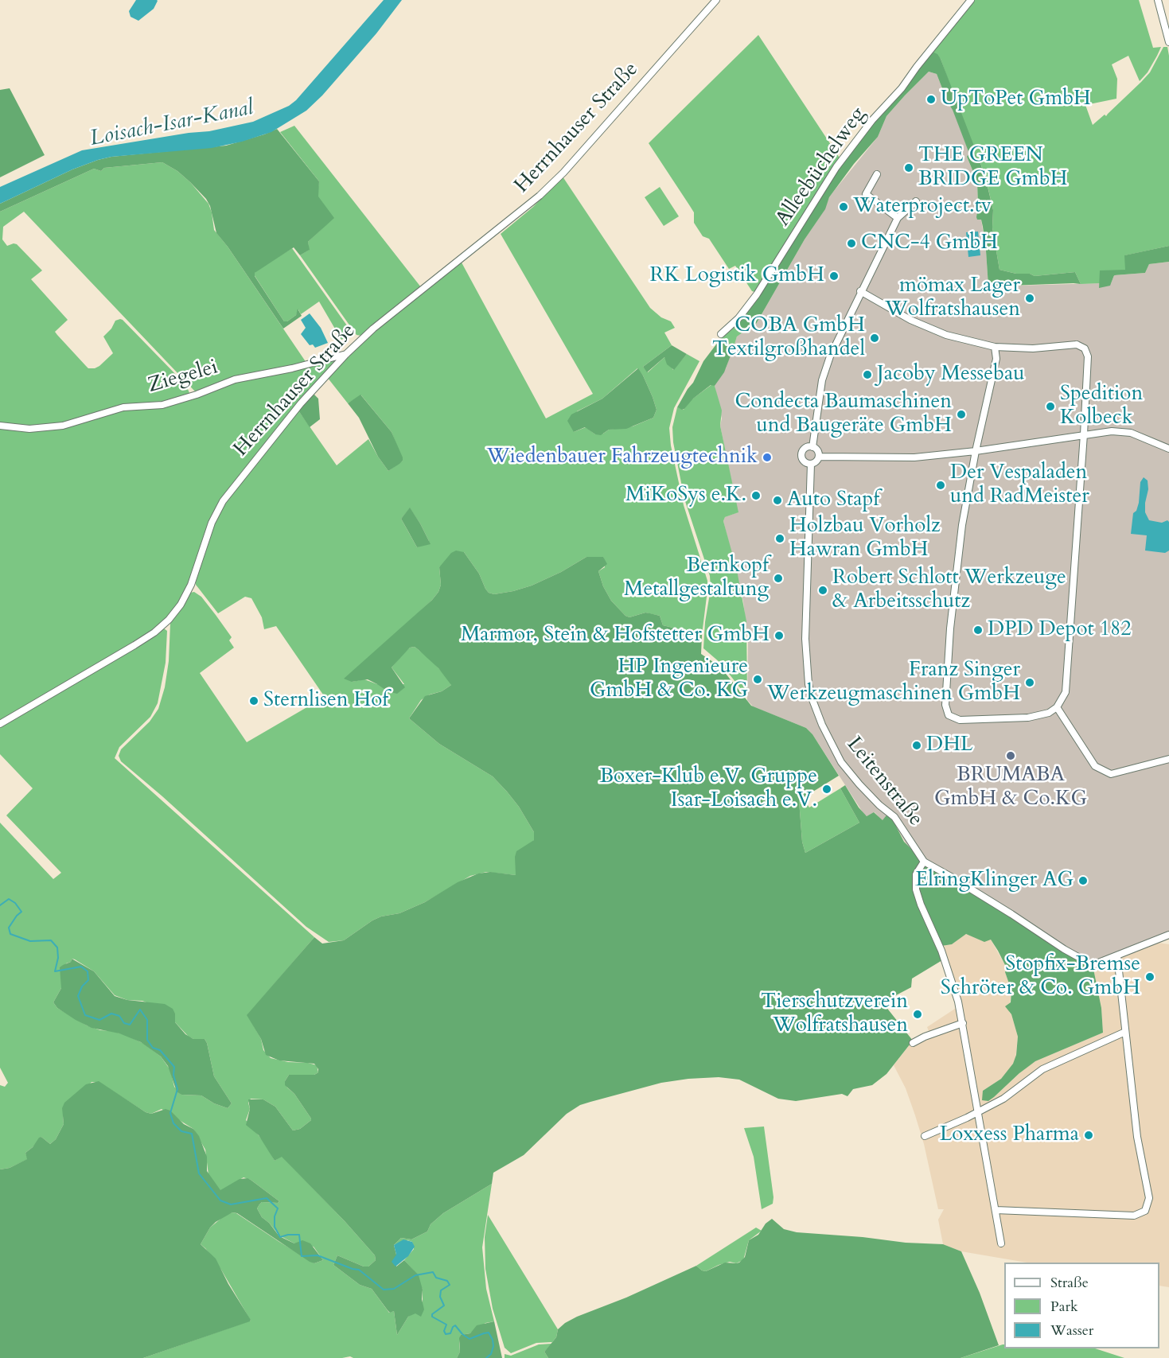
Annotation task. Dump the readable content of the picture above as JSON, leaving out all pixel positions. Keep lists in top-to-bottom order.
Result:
{
  "streets": {
    "street": [
      "Herrnhauser Straße",
      "Alleebüchelweg",
      "Ziegelei",
      "Leitenstraße"
    ]
  },
  "crossings": [
    ["Herrnhauser Straße", "Ziegelei"]
  ],
  "water": ["Loisach-Isar-Kanal"],
  "places": [
    "UpToPet GmbH",
    "THE GREEN BRIDGE GmbH",
    "Waterproject.tv",
    "CNC-4 GmbH",
    "RK Logistik GmbH",
    "mömax Lager Wolfratshausen",
    "COBA GmbH Textilgroßhandel",
    "Jacoby Messebau",
    "Spedition Kolbeck",
    "Condecta Baumaschinen und Baugeräte GmbH",
    "Wiedenbauer Fahrzeugtechnik",
    "Der Vespaladen und RadMeister",
    "MiKoSys e.K.",
    "Auto Stapf",
    "Holzbau Vorholz Hawran GmbH",
    "Bernkopf Metallgestaltung",
    "Robert Schlott Werkzeuge & Arbeitsschutz",
    "DPD Depot 182",
    "Marmor, Stein & Hofstetter GmbH",
    "HP Ingenieure GmbH & Co. KG",
    "Franz Singer Werkzeugmaschinen GmbH",
    "Sternlisen Hof",
    "DHL",
    "BRUMABA GmbH & Co.KG",
    "Boxer-Klub e.V. Gruppe Isar-Loisach e.V.",
    "ElringKlinger AG",
    "Stopfix-Bremse Schröter & Co. GmbH",
    "Tierschutzverein Wolfratshausen",
    "Loxxess Pharma"
  ],
  "legend": ["Straße", "Park", "Wasser"]
}
